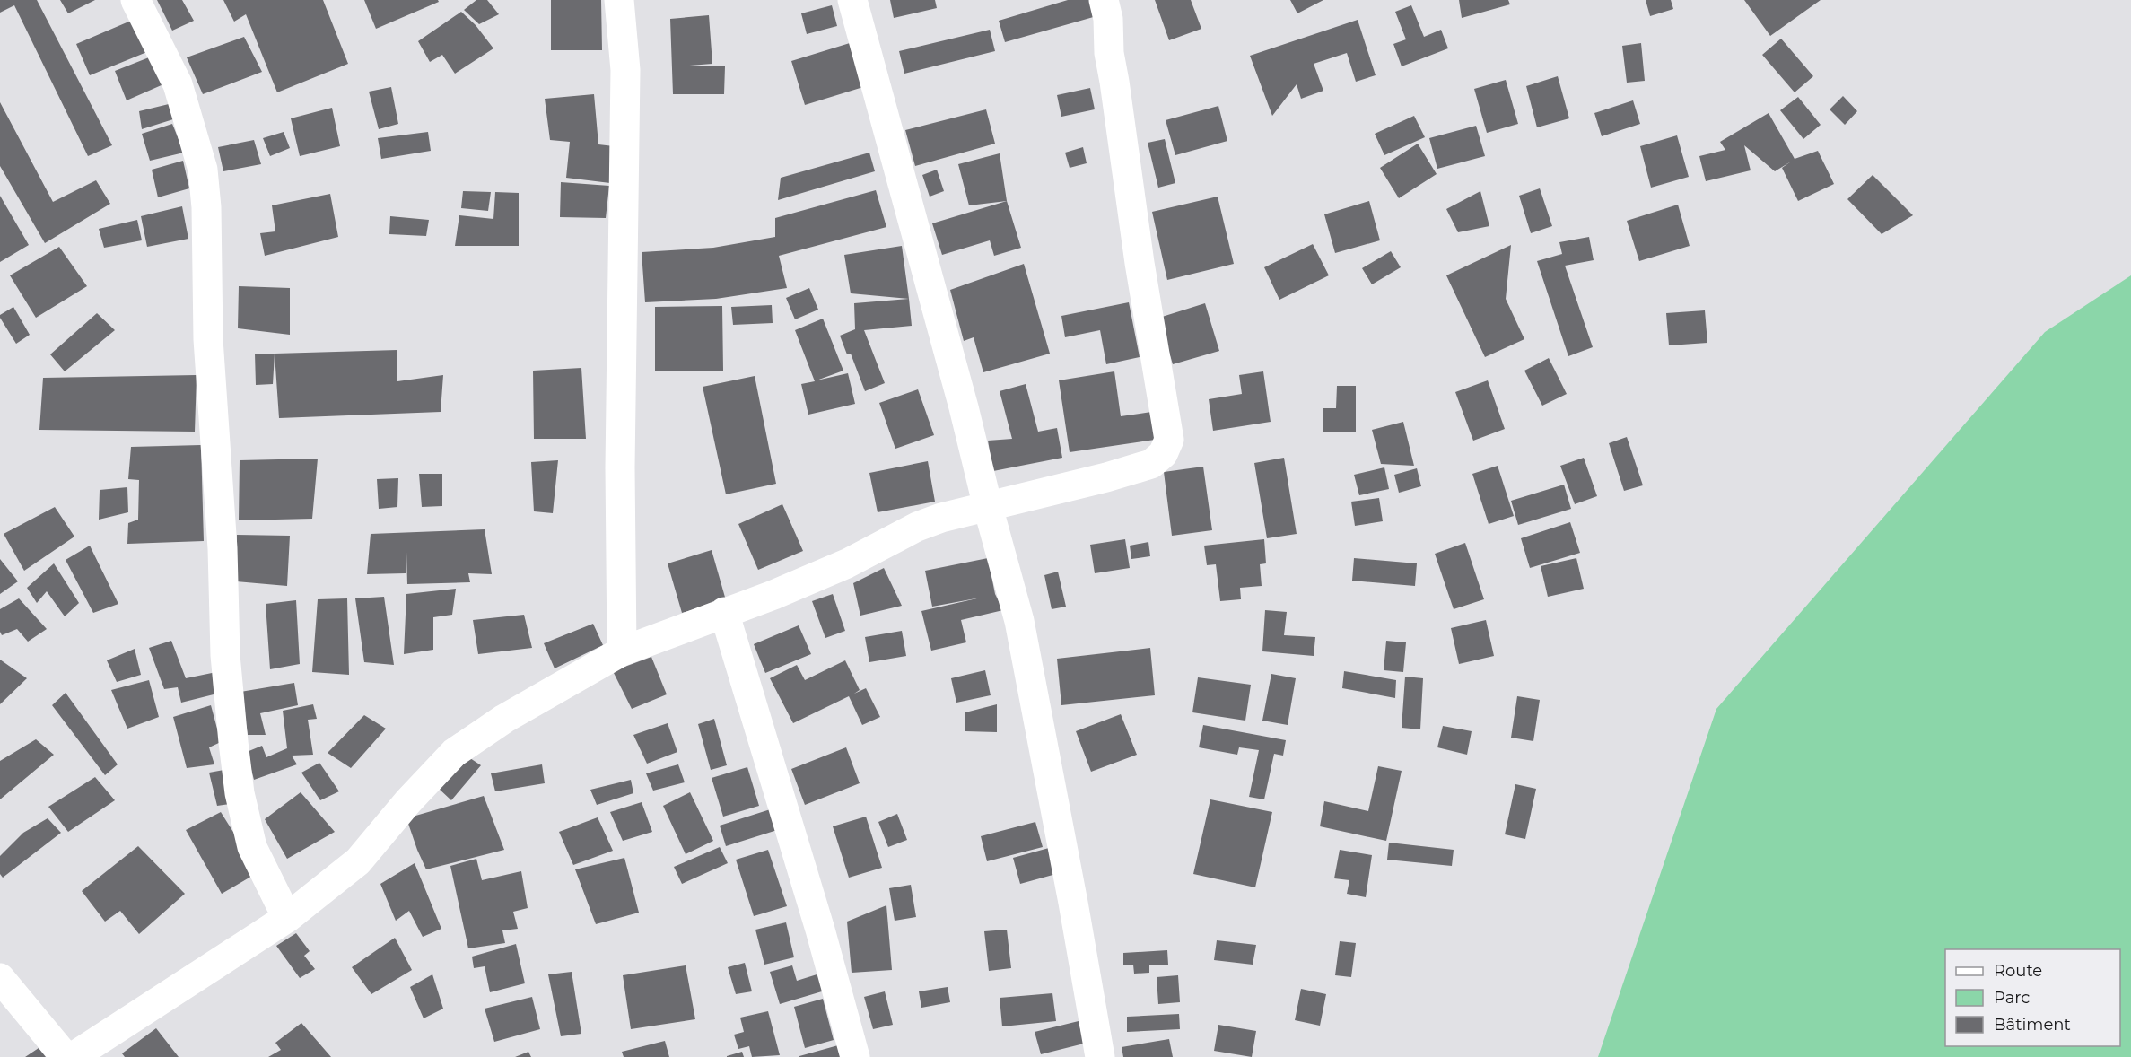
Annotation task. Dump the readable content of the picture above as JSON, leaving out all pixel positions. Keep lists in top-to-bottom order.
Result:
{
  "legend": ["Route", "Parc", "Bâtiment"]
}
